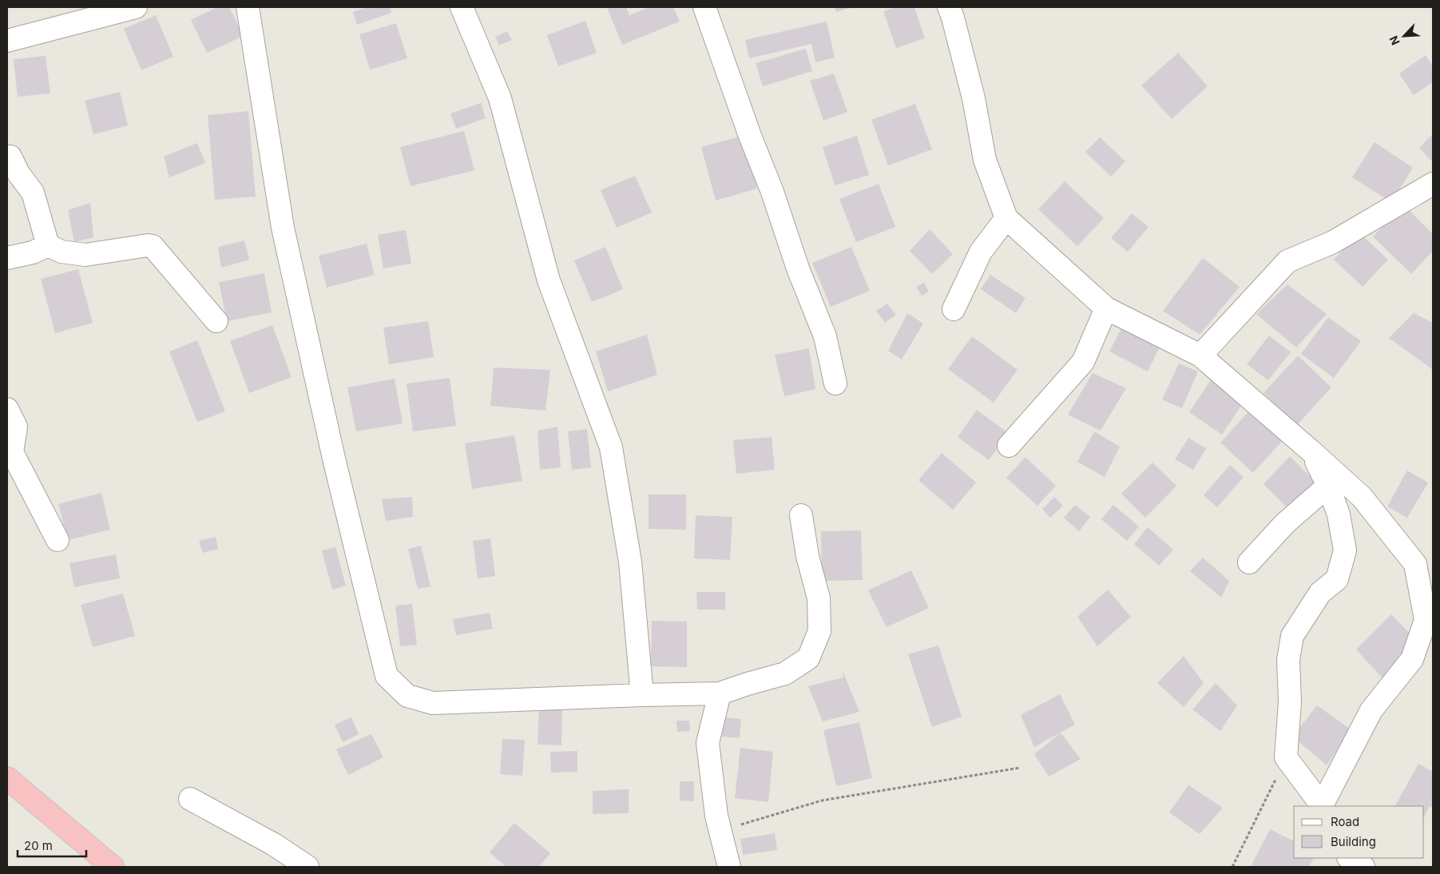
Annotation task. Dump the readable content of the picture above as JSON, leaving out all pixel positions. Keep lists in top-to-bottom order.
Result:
{
  "legend": ["Road", "Building"],
  "scale_bar": "20 m",
  "north": "bottom left"
}
